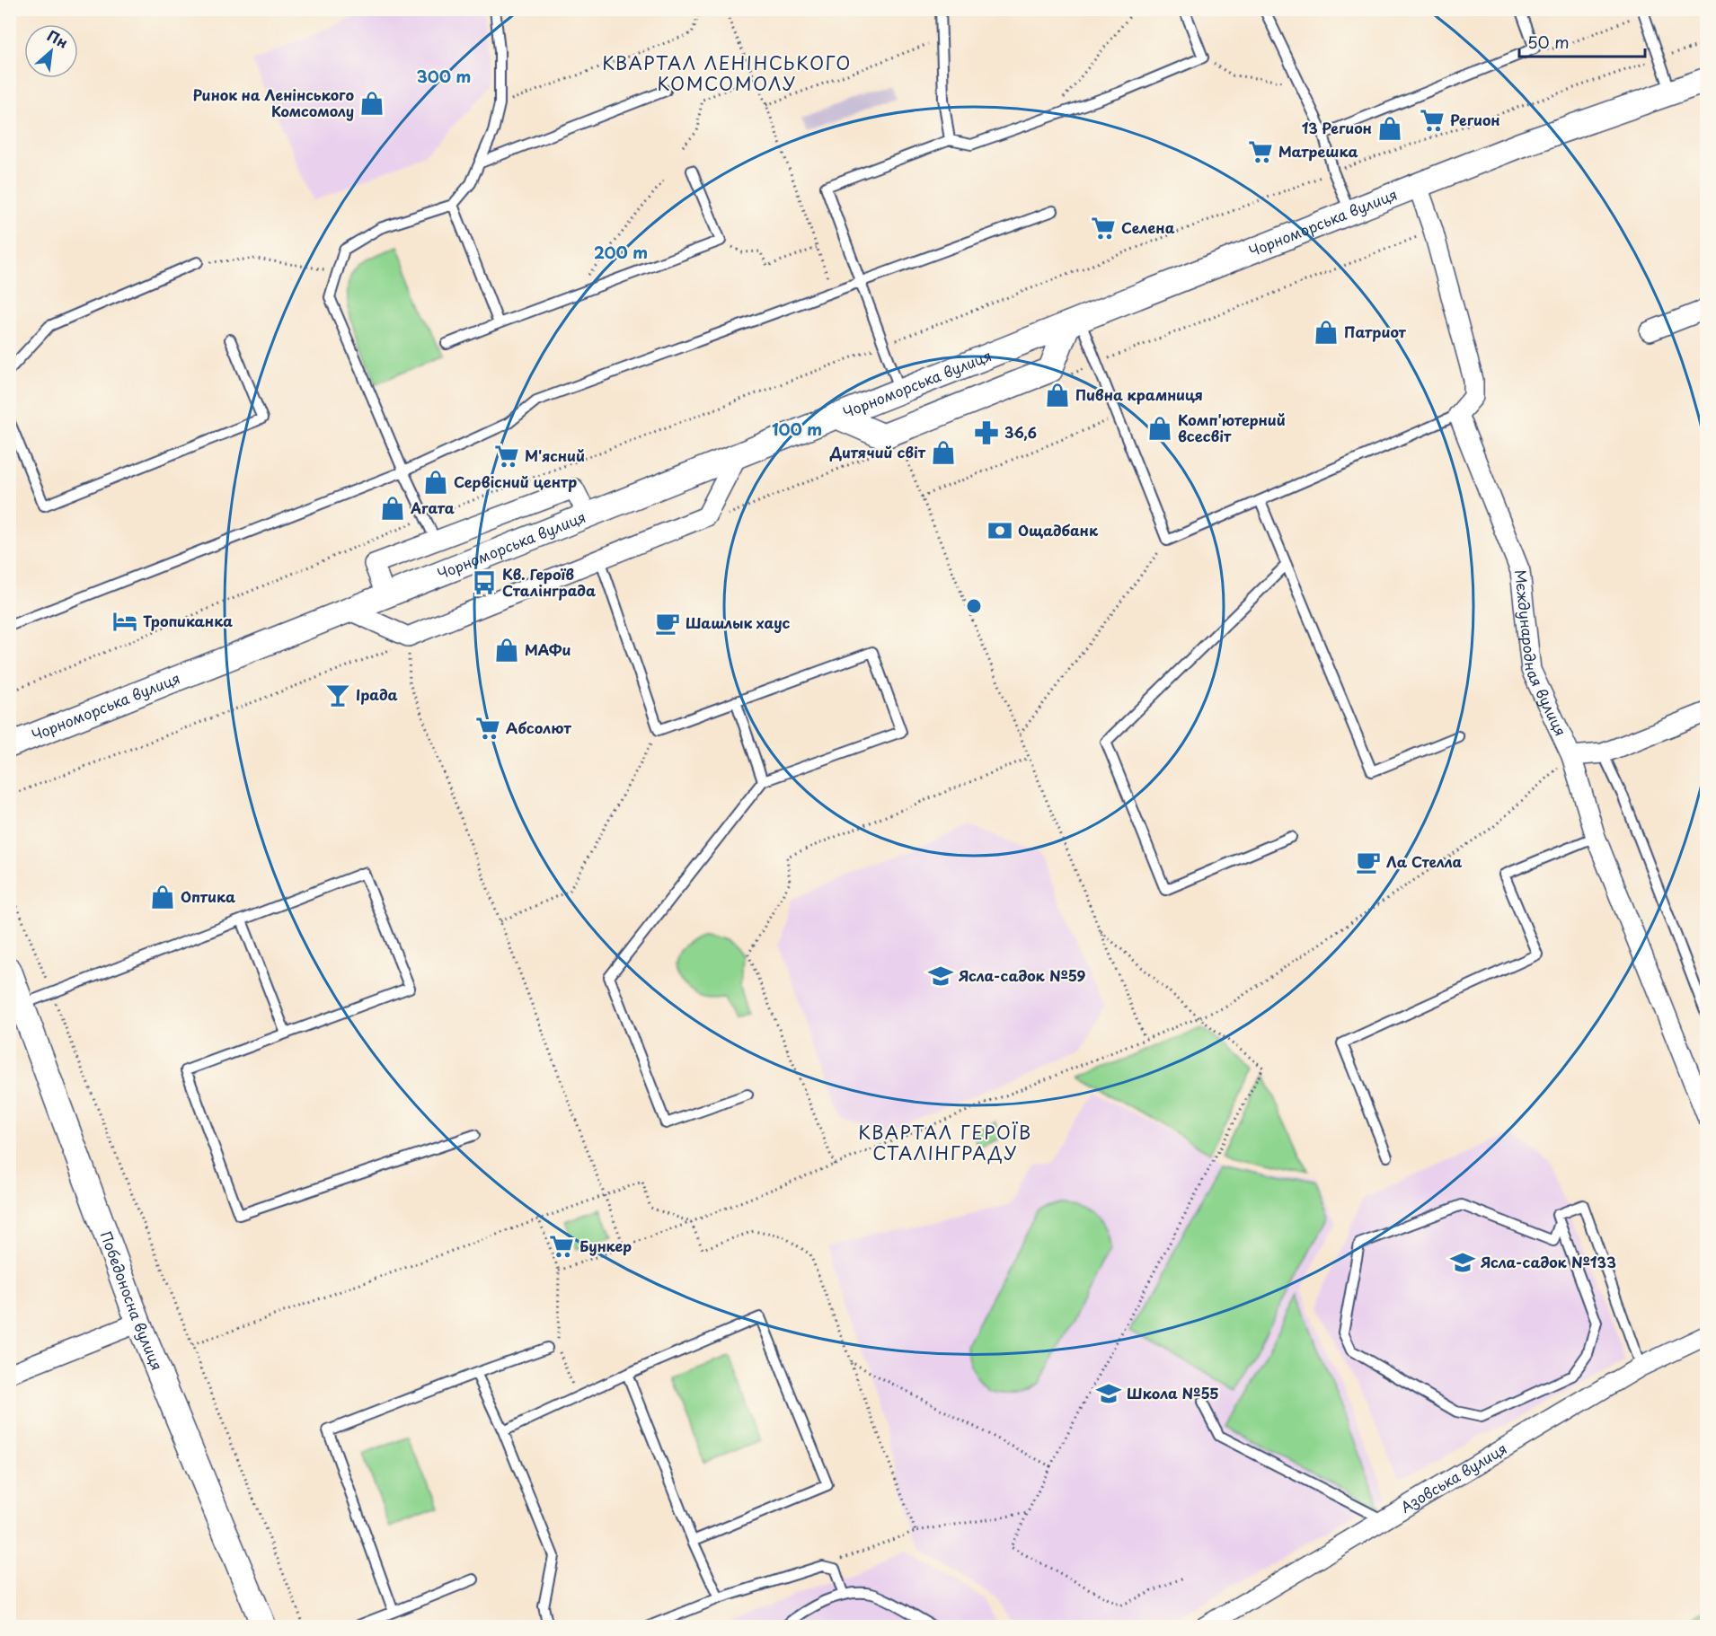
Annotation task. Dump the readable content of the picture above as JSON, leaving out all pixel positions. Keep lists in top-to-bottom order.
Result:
{
  "streets": {
    "street": [
      "Чорноморська вулиця",
      "Мєждународная вулиця",
      "Победоносна вулиця",
      "Азовська вулиця"
    ]
  },
  "districts": ["КВАРТАЛ ЛЕНІНСЬКОГО КОМСОМОЛУ", "КВАРТАЛ ГЕРОЇВ СТАЛІНГРАДУ"],
  "places": {
    "shop": [
      "Ринок на Ленінського Комсомолу",
      "13 Регион",
      "Патриот",
      "Пивна крамниця",
      "Комп'ютерний всесвіт",
      "Дитячий світ",
      "Сервісний центр",
      "Агата",
      "МАФи",
      "Оптика"
    ],
    "supermarket": [
      "Регион",
      "Матрешка",
      "Селена",
      "М'ясний",
      "Абсолют",
      "Бункер"
    ],
    "pharmacy": ["36,6"],
    "bank": ["Ощадбанк"],
    "bus stop": ["Кв. Героїв Сталінграда"],
    "hotel": ["Тропиканка"],
    "cafe": ["Шашлык хаус", "Ла Стелла"],
    "bar": ["Ірада"],
    "school or university": ["Ясла-садок №59", "Ясла-садок №133", "Школа №55"]
  },
  "scale_bar": "50 m",
  "north": "top right",
  "rings": ["300 m", "200 m", "100 m"]
}
